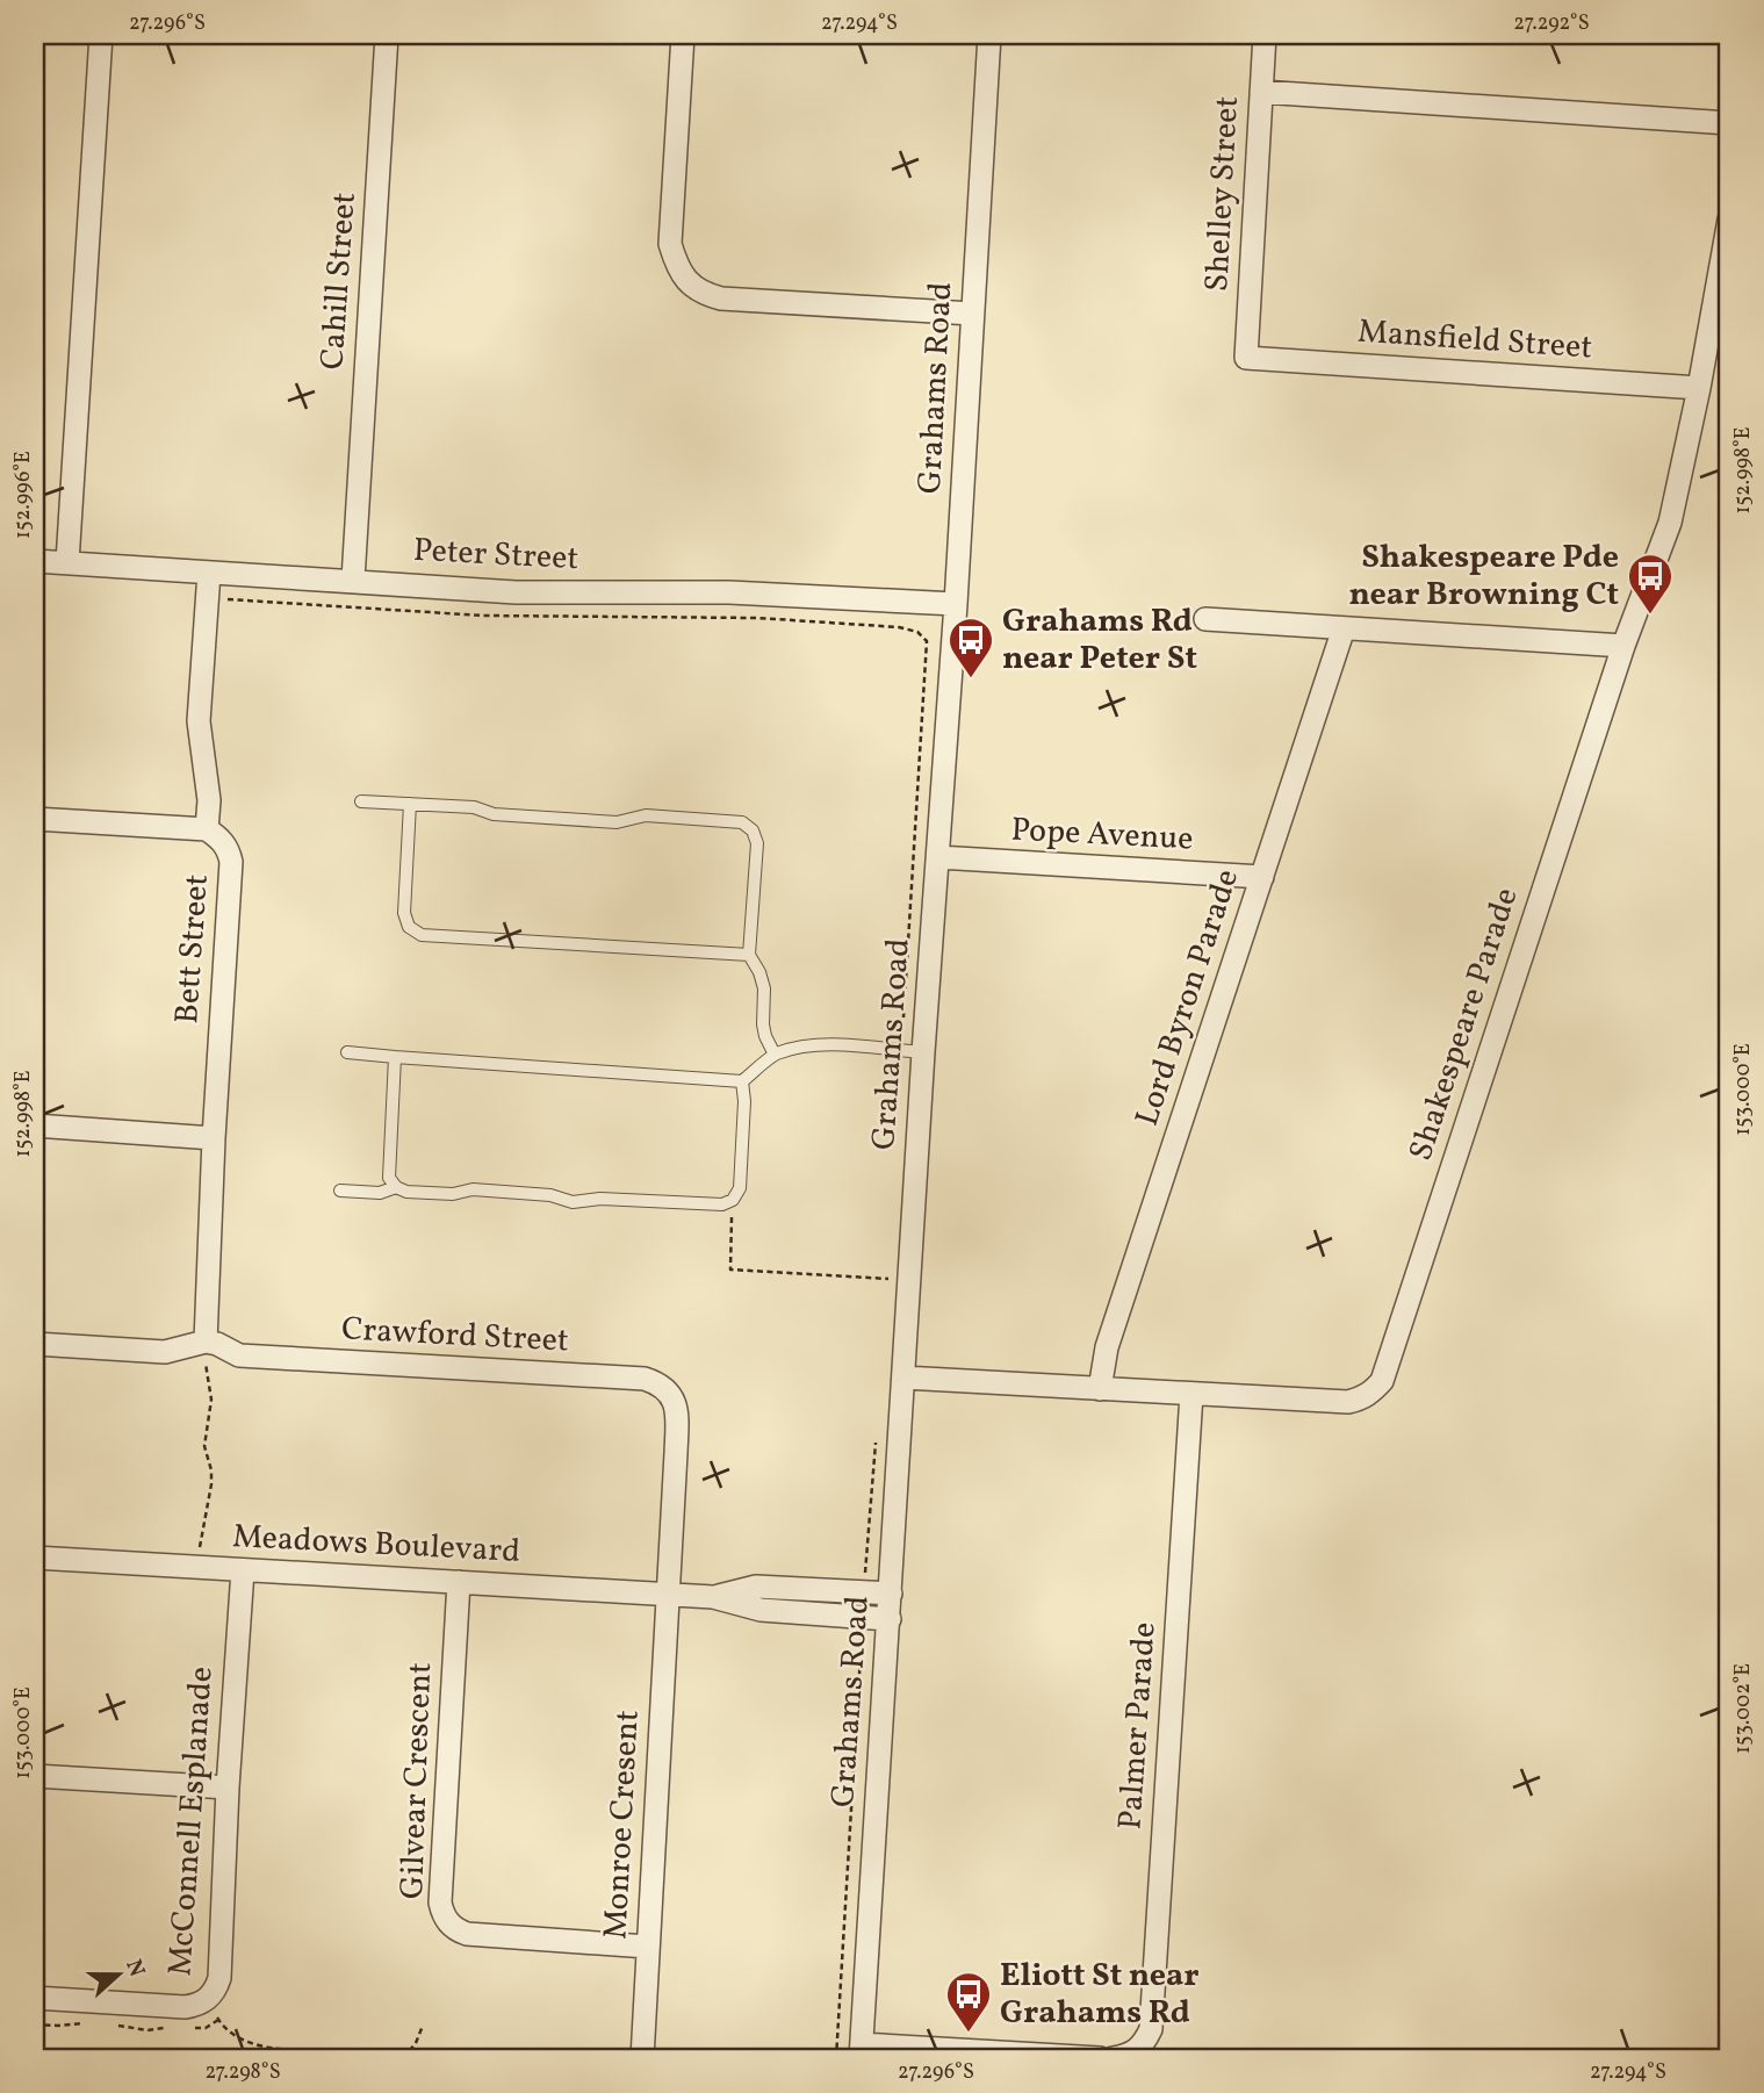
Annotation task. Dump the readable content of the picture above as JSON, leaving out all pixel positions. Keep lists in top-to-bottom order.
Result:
{
  "streets": {
    "street": [
      "Shelley Street",
      "Cahill Street",
      "Mansfield Street",
      "Grahams Road",
      "Peter Street",
      "Pope Avenue",
      "Bett Street",
      "Lord Byron Parade",
      "Shakespeare Parade",
      "Crawford Street",
      "Meadows Boulevard",
      "Palmer Parade",
      "Gilvear Crescent",
      "McConnell Esplanade",
      "Monroe Cresent"
    ]
  },
  "crossings": [
    ["Shelley Street", "Mansfield Street"],
    ["Cahill Street", "Peter Street"],
    ["Mansfield Street", "Shakespeare Parade"],
    ["Grahams Road", "Peter Street"],
    ["Grahams Road", "Pope Avenue"],
    ["Grahams Road", "Shakespeare Parade"],
    ["Grahams Road", "Meadows Boulevard"],
    ["Peter Street", "Bett Street"],
    ["Pope Avenue", "Lord Byron Parade"],
    ["Bett Street", "Crawford Street"],
    ["Lord Byron Parade", "Shakespeare Parade"],
    ["Shakespeare Parade", "Palmer Parade"],
    ["Crawford Street", "Meadows Boulevard"],
    ["Crawford Street", "Monroe Cresent"],
    ["Meadows Boulevard", "Gilvear Crescent"],
    ["Meadows Boulevard", "McConnell Esplanade"],
    ["Meadows Boulevard", "Monroe Cresent"],
    ["Gilvear Crescent", "Monroe Cresent"]
  ],
  "places": {
    "bus stop": ["Shakespeare Pde near Browning Ct", "Grahams Rd near Peter St", "Eliott St near Grahams Rd"]
  },
  "north": "right",
  "coordinates": [
    "27.296°S",
    "27.294°S",
    "27.292°S",
    "152.998°E",
    "152.996°E",
    "153.000°E",
    "153.002°E",
    "27.298°S"
  ]
}
